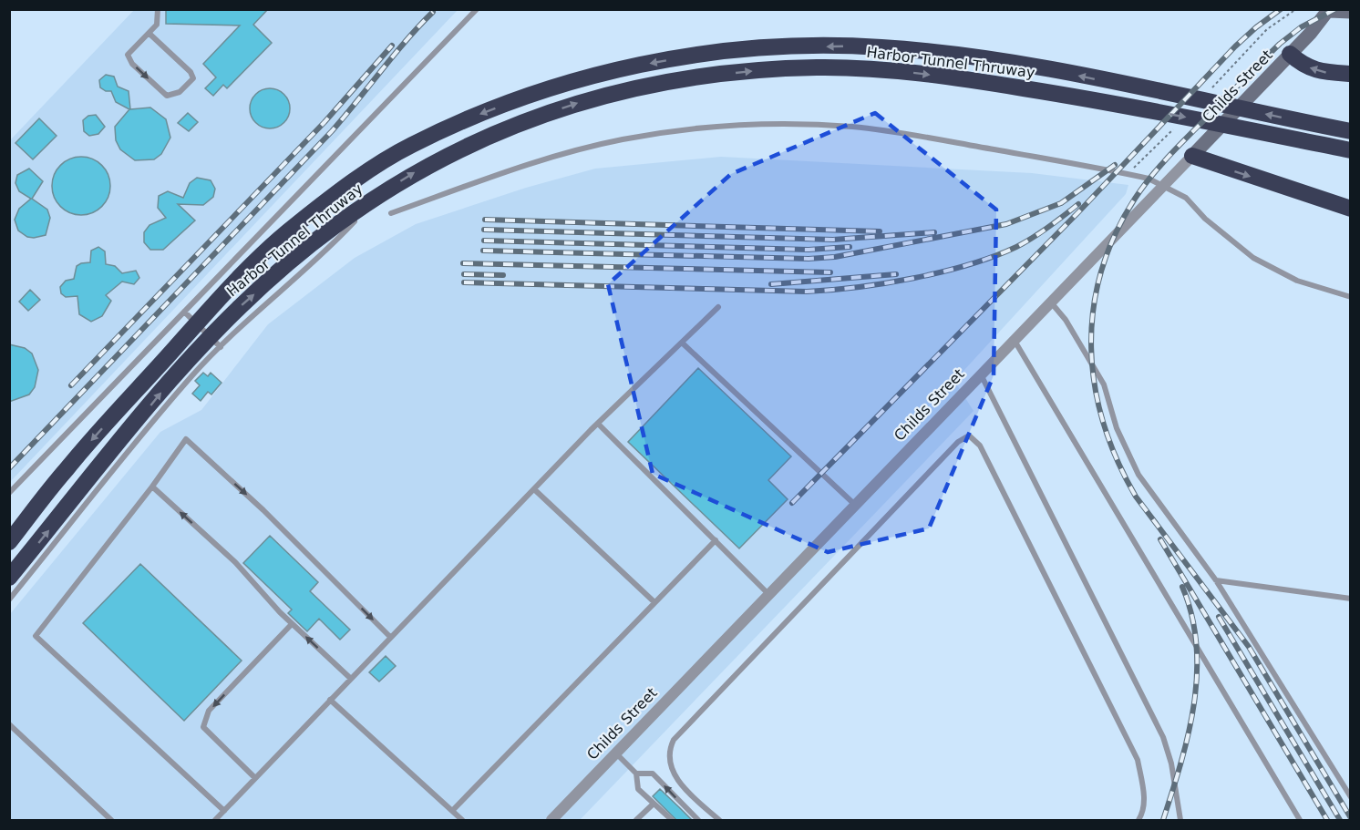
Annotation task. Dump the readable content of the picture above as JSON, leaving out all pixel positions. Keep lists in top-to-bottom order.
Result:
{
  "streets": {
    "highway": ["Harbor Tunnel Thruway"],
    "main road": ["Childs Street"]
  }
}
